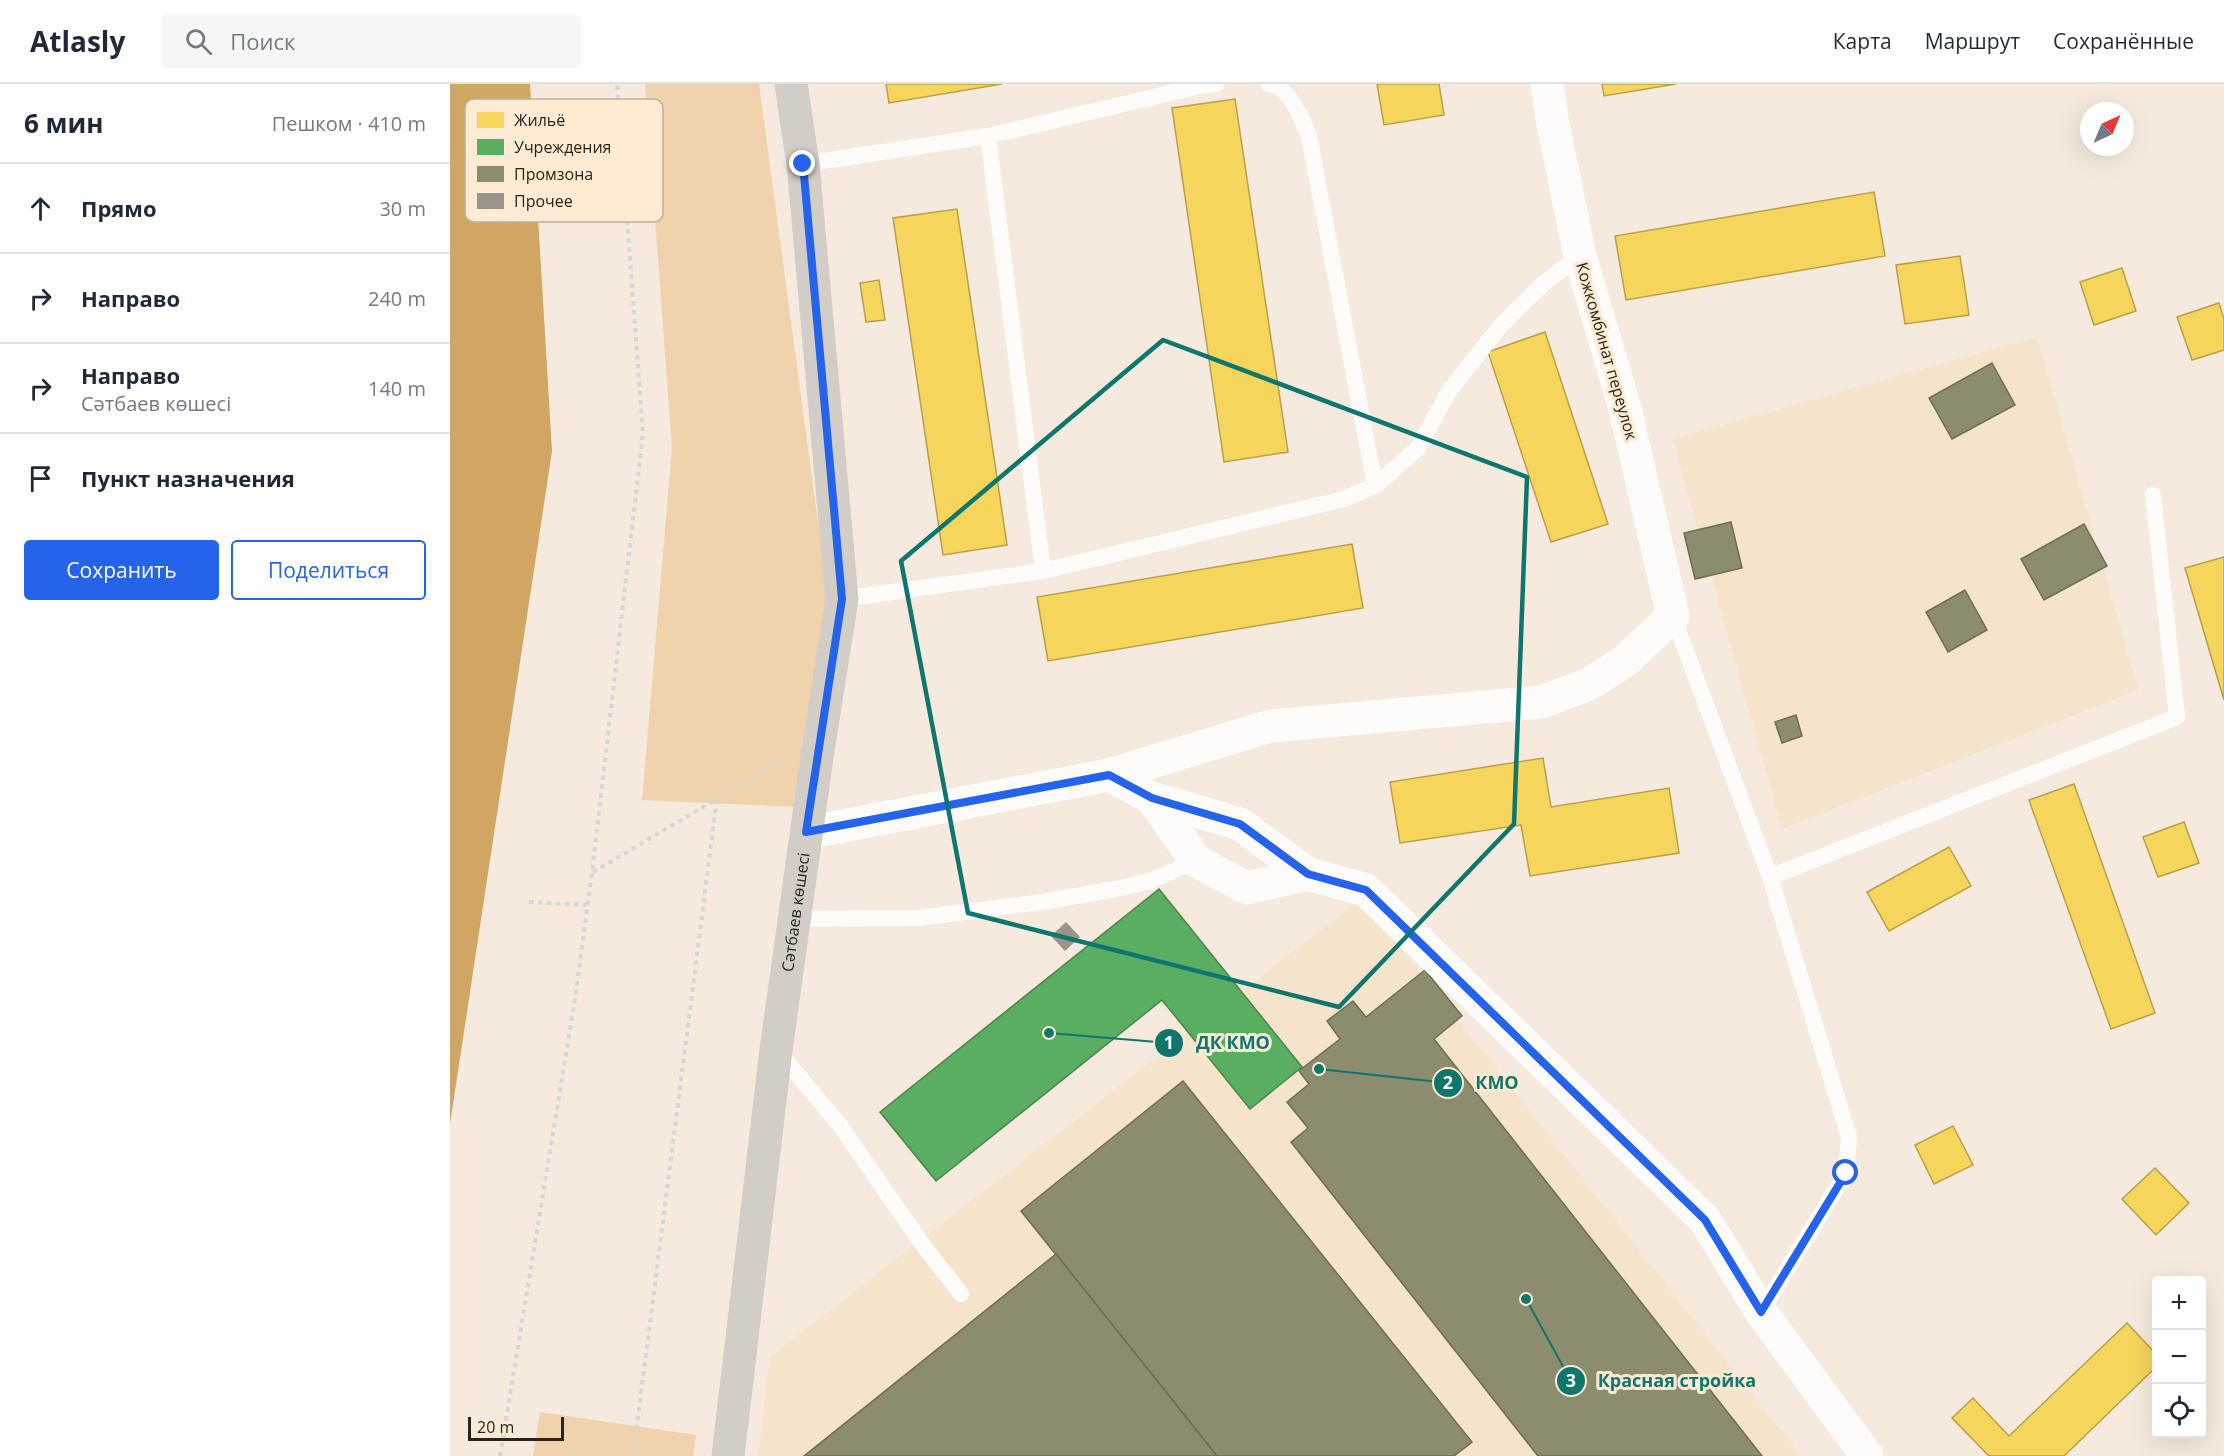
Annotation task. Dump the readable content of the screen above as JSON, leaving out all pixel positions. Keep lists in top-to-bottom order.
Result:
{
  "streets": {
    "main road": ["Сәтбаев көшесі"],
    "street": ["Кожкомбинат переулок"]
  },
  "places": ["ДК КМО", "КМО", "Красная стройка"],
  "legend": [
    "Жильё",
    "Учреждения",
    "Промзона",
    "Прочее"
  ],
  "scale_bar": "20 m",
  "north": "top right",
  "page": {
    "header": "Atlasly",
    "search": "Поиск",
    "nav": ["Карта", "Маршрут", "Сохранённые"],
    "heading": ["6 мин", "Пешком · 410 m"],
    "list": [
      ["Прямо", "30 m"],
      ["Направо", "240 m"],
      ["Направо", "Сәтбаев көшесі", "140 m"],
      "Пункт назначения"
    ],
    "buttons": ["Сохранить", "Поделиться"],
    "map_buttons": ["+", "−"],
    "scale": "20 m"
  }
}
